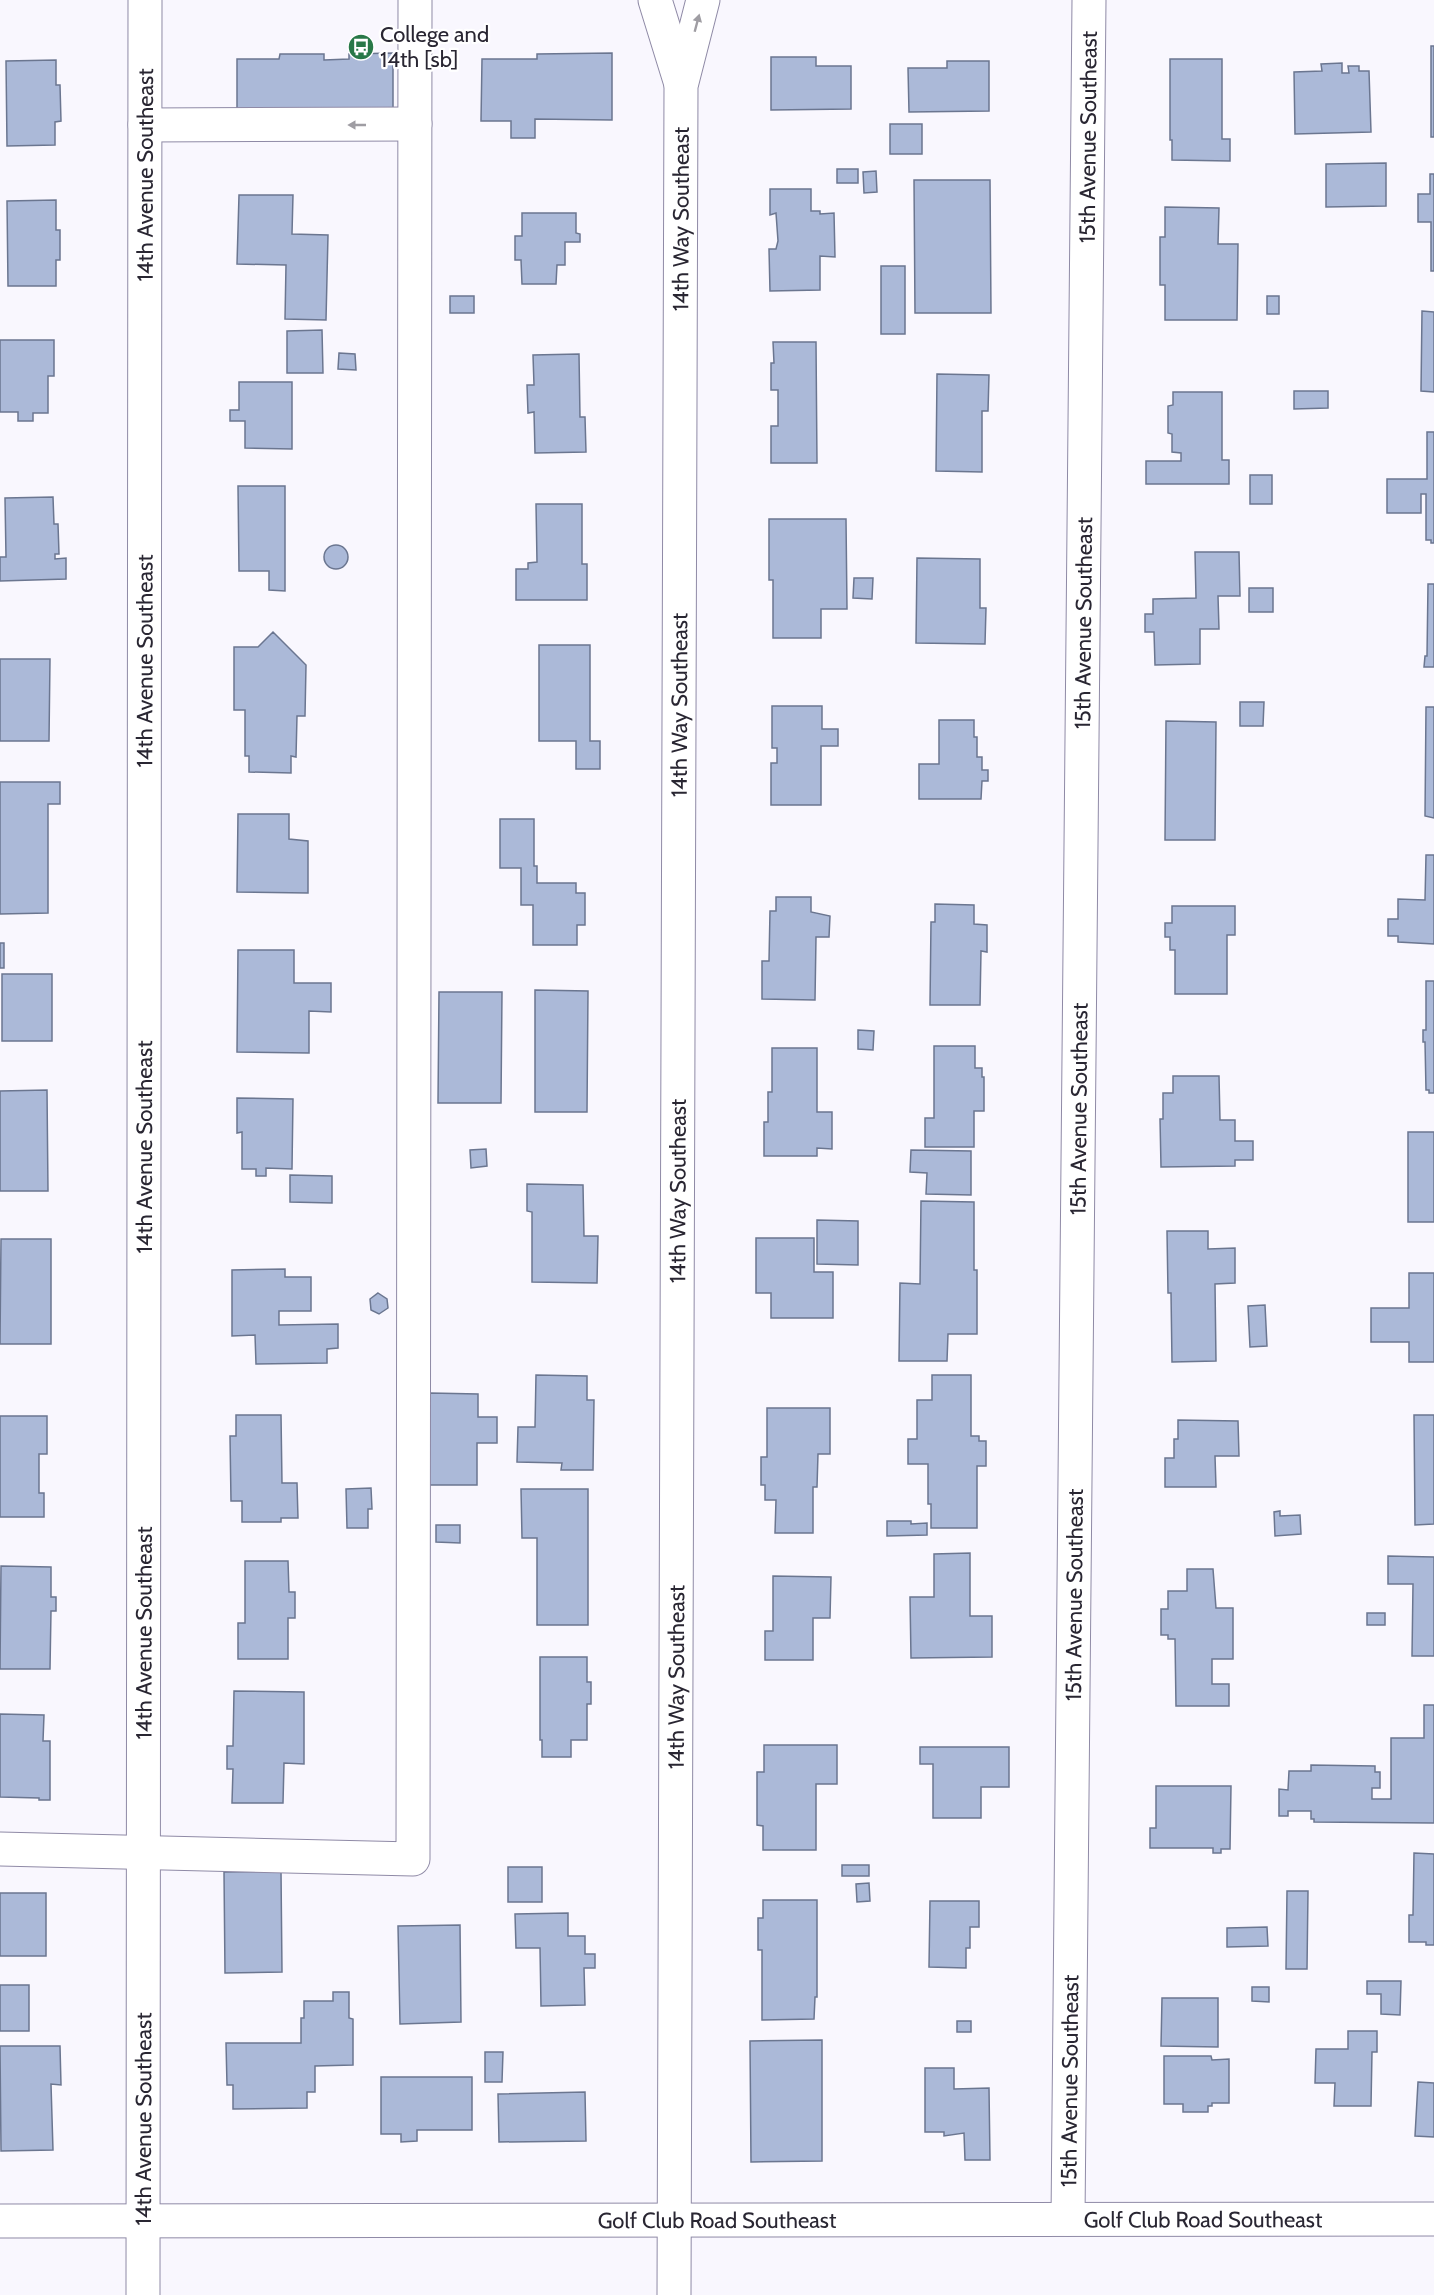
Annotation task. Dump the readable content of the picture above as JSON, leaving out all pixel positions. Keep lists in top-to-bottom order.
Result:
{
  "streets": {
    "street": [
      "15th Avenue Southeast",
      "14th Avenue Southeast",
      "14th Way Southeast",
      "Golf Club Road Southeast"
    ]
  },
  "crossings": [
    ["15th Avenue Southeast", "Golf Club Road Southeast"],
    ["14th Avenue Southeast", "Golf Club Road Southeast"],
    ["14th Way Southeast", "Golf Club Road Southeast"]
  ],
  "places": {
    "bus stop": ["College and 14th [sb]"]
  }
}
